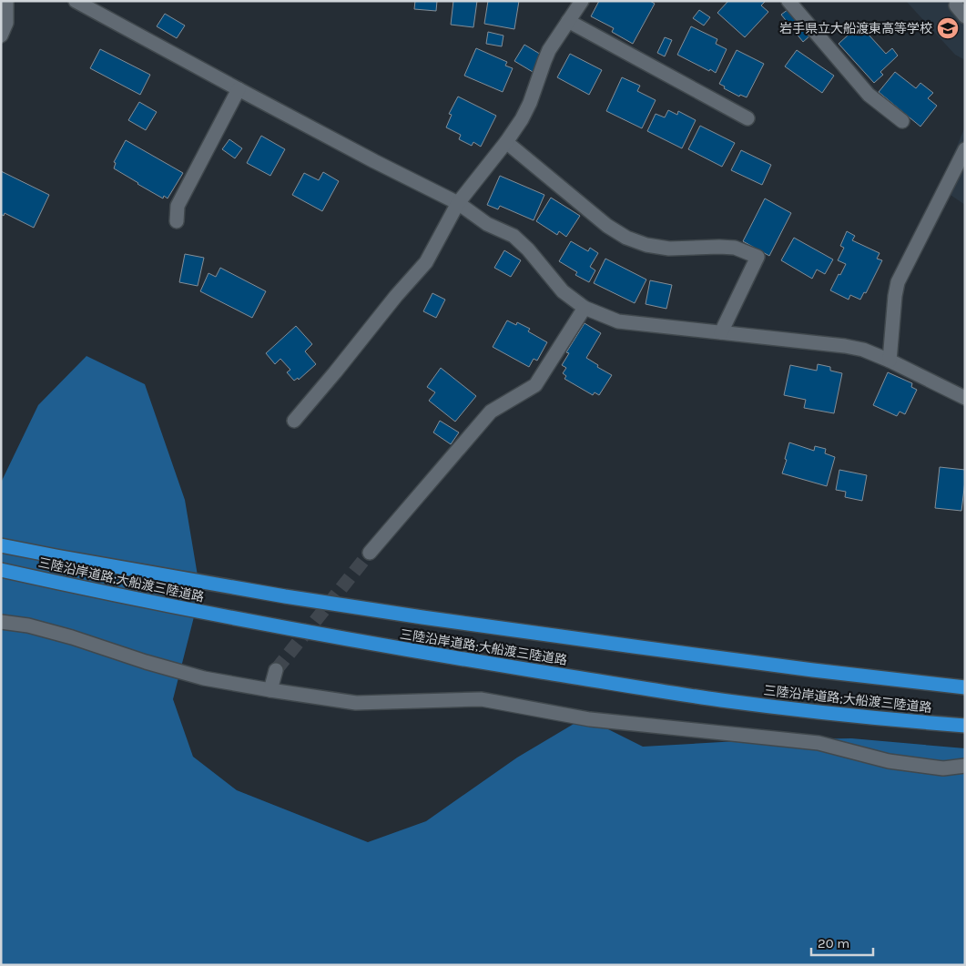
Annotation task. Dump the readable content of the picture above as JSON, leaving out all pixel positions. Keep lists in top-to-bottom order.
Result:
{
  "streets": {
    "highway": ["三陸沿岸道路;大船渡三陸道路"]
  },
  "places": {
    "school or university": ["岩手県立大船渡東高等学校"]
  },
  "scale_bar": "20 m"
}
